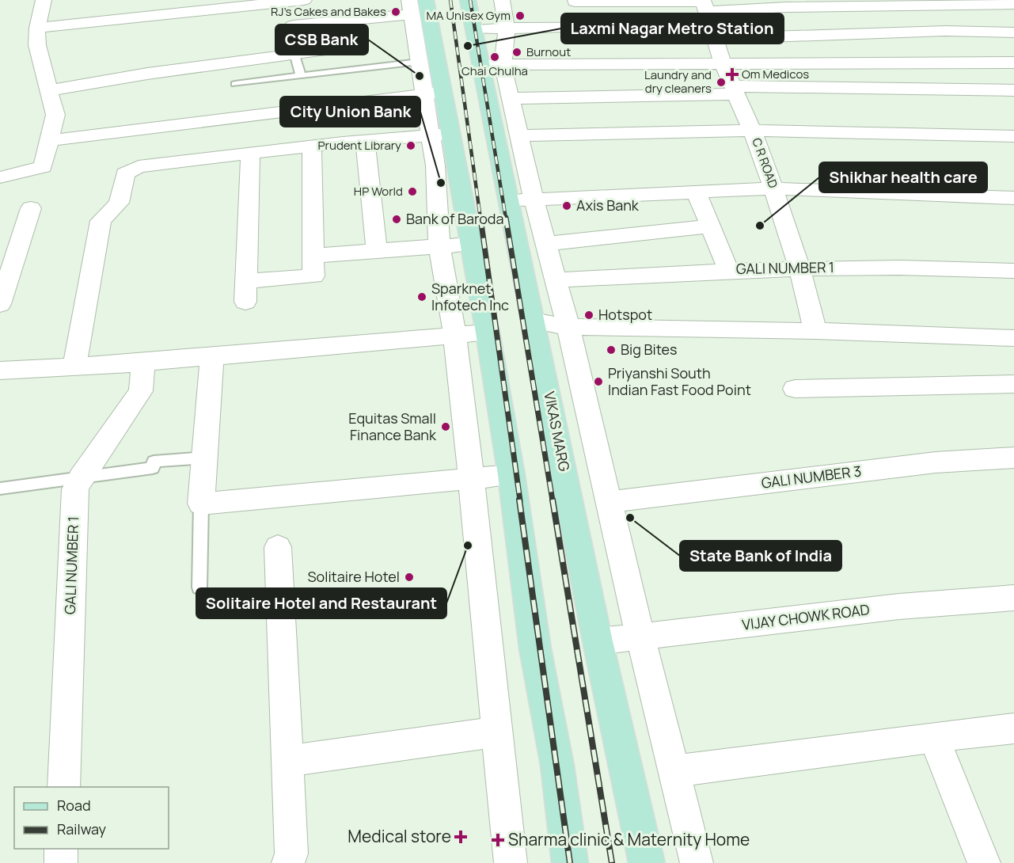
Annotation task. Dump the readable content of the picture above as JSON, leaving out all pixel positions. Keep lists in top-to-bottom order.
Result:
{
  "streets": {
    "main road": ["VIKAS MARG"],
    "street": [
      "C R ROAD",
      "GALI NUMBER 1",
      "GALI NUMBER 3",
      "VIJAY CHOWK ROAD"
    ]
  },
  "crossings": [
    ["C R ROAD", "GALI NUMBER 1"],
    ["VIKAS MARG", "VIJAY CHOWK ROAD"]
  ],
  "places": {
    "other": [
      "RJ's Cakes and Bakes",
      "MA Unisex Gym",
      "Laxmi Nagar Metro Station",
      "Burnout",
      "Chai Chulha",
      "CSB Bank",
      "Laundry and dry cleaners",
      "Prudent Library",
      "City Union Bank",
      "HP World",
      "Axis Bank",
      "Bank of Baroda",
      "Shikhar health care",
      "Sparknet Infotech Inc",
      "Hotspot",
      "Big Bites",
      "Priyanshi South Indian Fast Food Point",
      "Equitas Small Finance Bank",
      "State Bank of India",
      "Solitaire Hotel and Restaurant",
      "Solitaire Hotel"
    ],
    "health": ["Om Medicos", "Medical store", "Sharma clinic & Maternity Home"]
  },
  "legend": ["Road", "Railway"]
}
